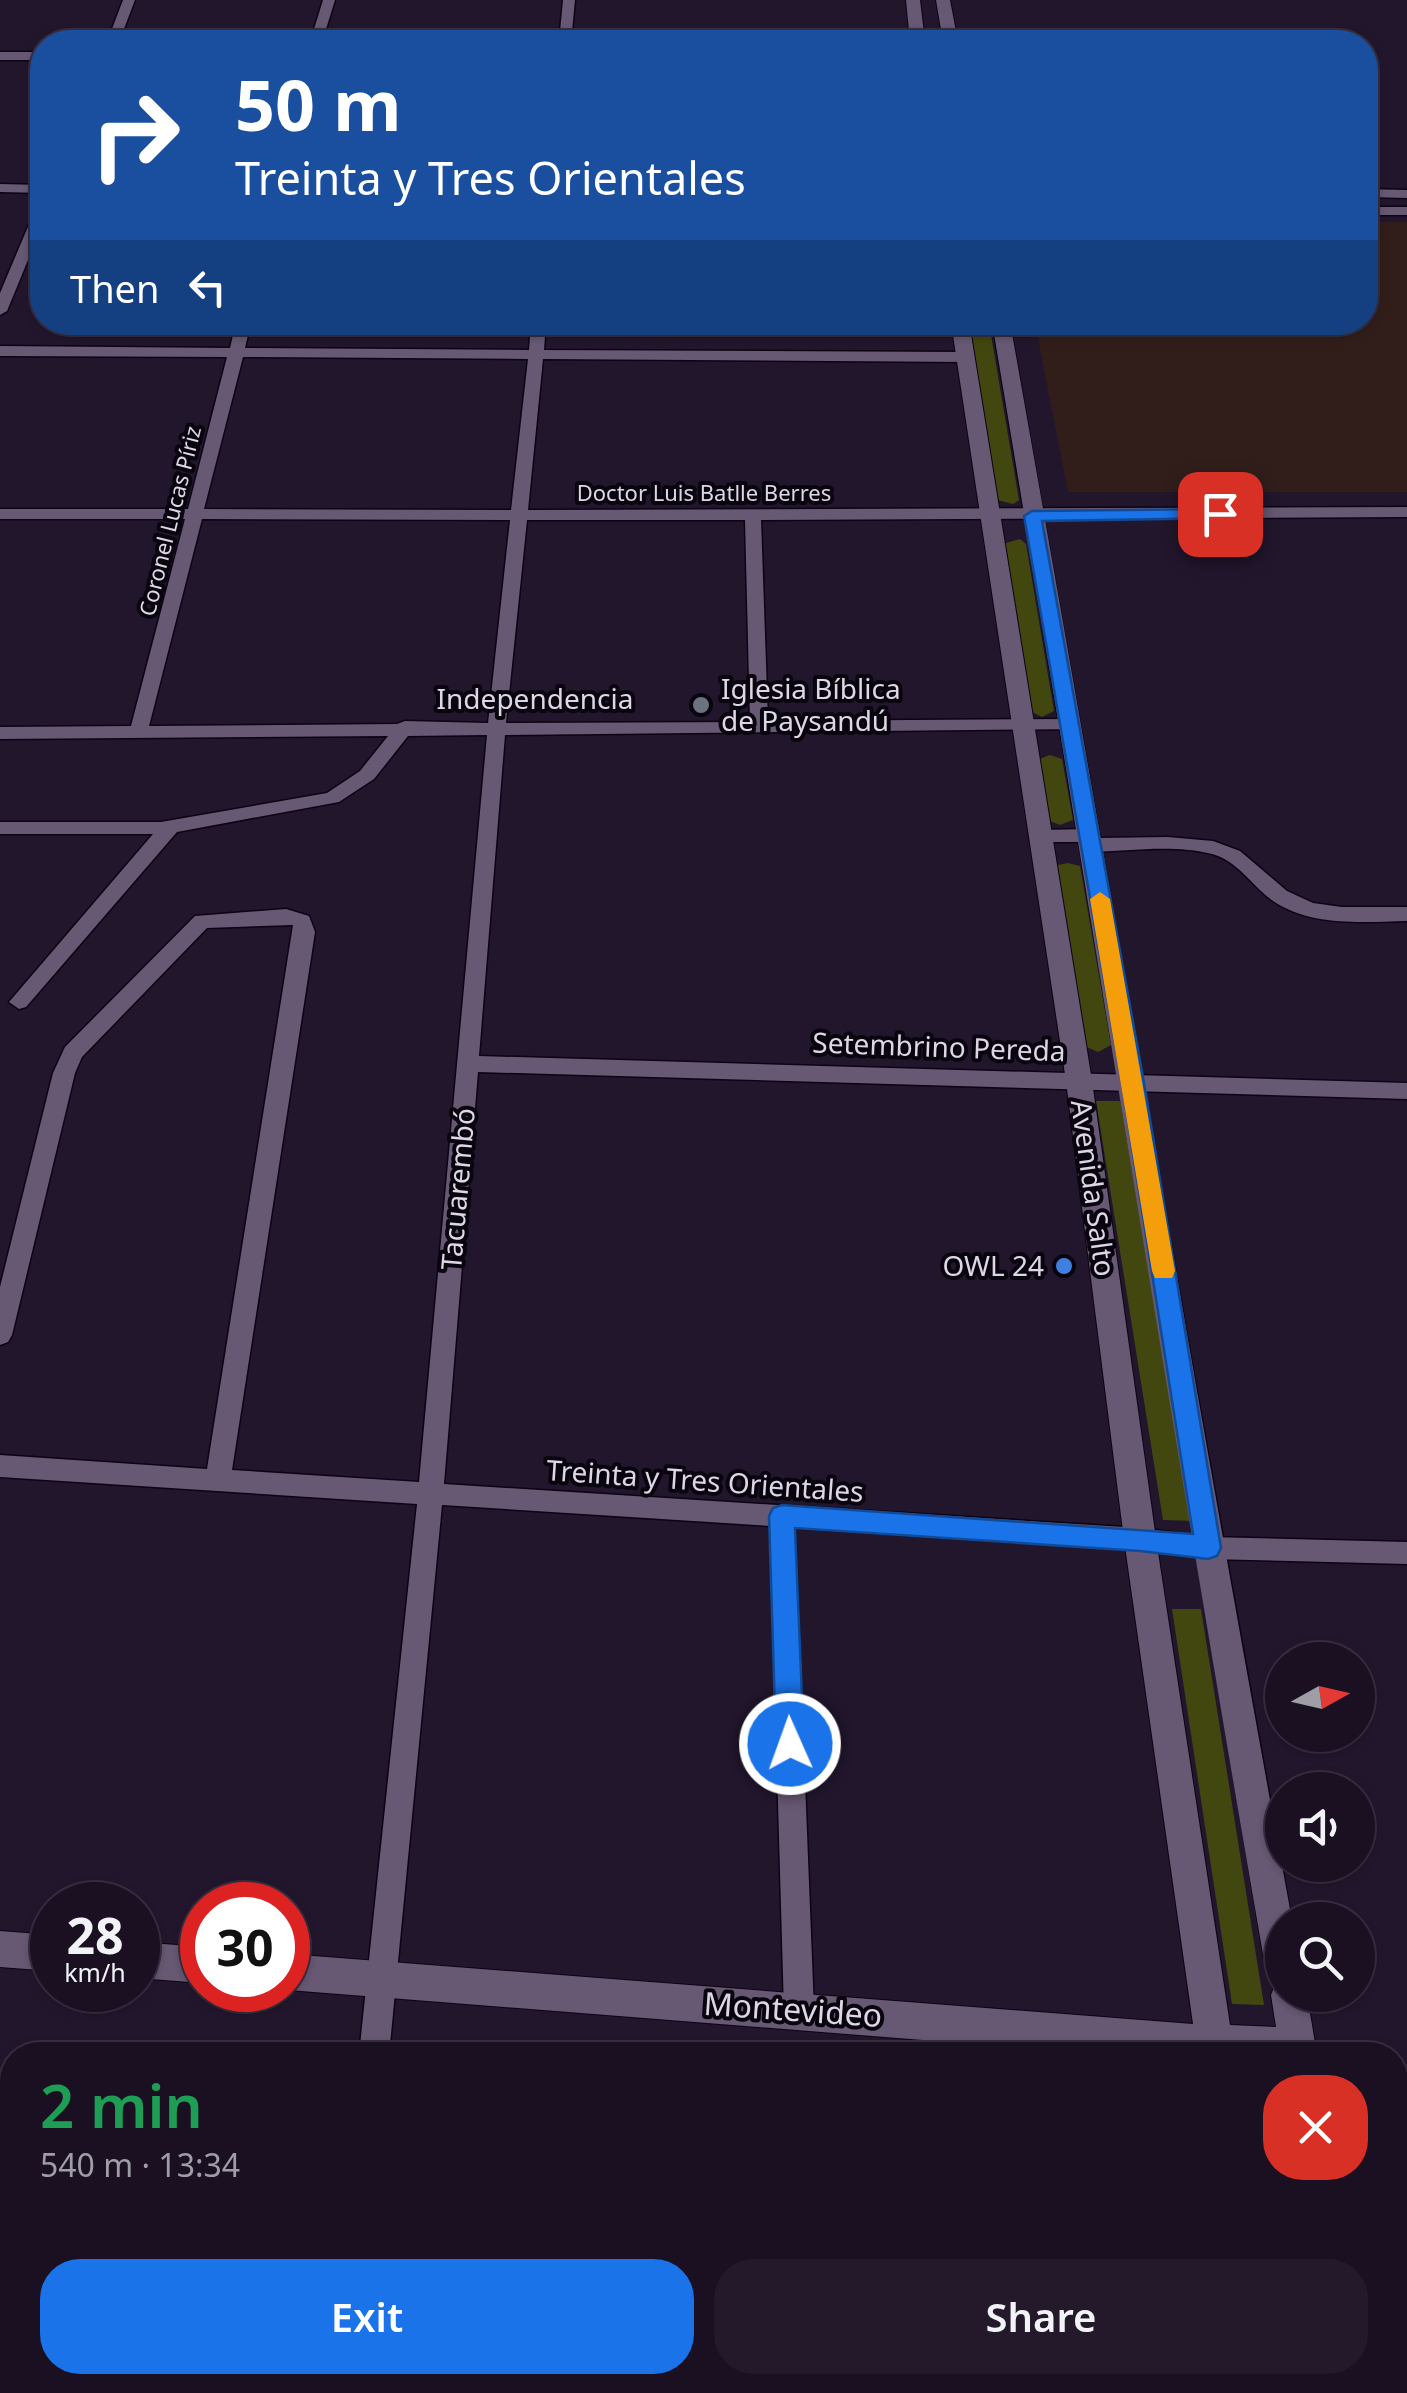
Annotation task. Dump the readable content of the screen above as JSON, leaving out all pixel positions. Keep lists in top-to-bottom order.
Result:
{
  "streets": {
    "street": [
      "Doctor Luis Batlle Berres",
      "Coronel Lucas Píriz",
      "Independencia",
      "Setembrino Pereda",
      "Avenida Salto",
      "Tacuarembó",
      "Treinta y Tres Orientales",
      "Montevideo"
    ]
  },
  "crossings": [
    ["Doctor Luis Batlle Berres", "Coronel Lucas Píriz"],
    ["Doctor Luis Batlle Berres", "Avenida Salto"],
    ["Doctor Luis Batlle Berres", "Tacuarembó"],
    ["Coronel Lucas Píriz", "Independencia"],
    ["Independencia", "Avenida Salto"],
    ["Independencia", "Tacuarembó"],
    ["Setembrino Pereda", "Avenida Salto"],
    ["Setembrino Pereda", "Tacuarembó"],
    ["Avenida Salto", "Treinta y Tres Orientales"],
    ["Tacuarembó", "Treinta y Tres Orientales"],
    ["Tacuarembó", "Montevideo"]
  ],
  "places": ["Iglesia Bíblica de Paysandú", "OWL 24"],
  "north": "right",
  "page": {
    "turn": ["50 m", "Treinta y Tres Orientales"],
    "then": "Then",
    "speed": "28 km/h",
    "limit": "30",
    "heading": ["2 min", "540 m · 13:34"],
    "buttons": ["Exit", "Share"]
  }
}
